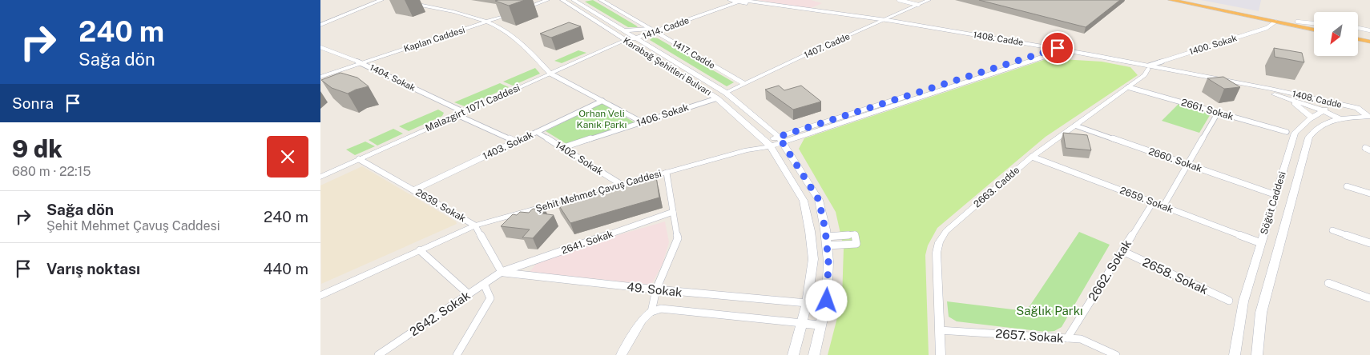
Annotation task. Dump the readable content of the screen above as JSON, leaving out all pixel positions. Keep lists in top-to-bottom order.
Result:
{
  "streets": {
    "main road": [
      "1414. Cadde",
      "1408. Cadde",
      "Karabağ Şehitleri Bulvarı",
      "Söğüt Caddesi"
    ],
    "street": [
      "Kaplan Caddesi",
      "1400. Sokak",
      "1407. Cadde",
      "1417. Cadde",
      "1404. Sokak",
      "Malazgirt 1071 Caddesi",
      "2661. Sokak",
      "1406. Sokak",
      "1403. Sokak",
      "1402. Sokak",
      "2660. Sokak",
      "2663. Cadde",
      "Şehit Mehmet Çavuş Caddesi",
      "2659. Sokak",
      "2639. Sokak",
      "2641. Sokak",
      "2662. Sokak",
      "2658. Sokak",
      "49. Sokak",
      "2642. Sokak",
      "2657. Sokak"
    ]
  },
  "crossings": [
    ["1414. Cadde", "1408. Cadde"],
    ["1414. Cadde", "1417. Cadde"],
    ["1414. Cadde", "Karabağ Şehitleri Bulvarı"],
    ["1414. Cadde", "Malazgirt 1071 Caddesi"],
    ["1408. Cadde", "1400. Sokak"],
    ["1408. Cadde", "1407. Cadde"],
    ["1408. Cadde", "2663. Cadde"],
    ["1408. Cadde", "Söğüt Caddesi"],
    ["Kaplan Caddesi", "1404. Sokak"],
    ["1400. Sokak", "2663. Cadde"],
    ["1407. Cadde", "1417. Cadde"],
    ["1407. Cadde", "Karabağ Şehitleri Bulvarı"],
    ["Karabağ Şehitleri Bulvarı", "Malazgirt 1071 Caddesi"],
    ["Karabağ Şehitleri Bulvarı", "1406. Sokak"],
    ["Karabağ Şehitleri Bulvarı", "Şehit Mehmet Çavuş Caddesi"],
    ["Karabağ Şehitleri Bulvarı", "49. Sokak"],
    ["1404. Sokak", "Malazgirt 1071 Caddesi"],
    ["Malazgirt 1071 Caddesi", "2639. Sokak"],
    ["2661. Sokak", "2663. Cadde"],
    ["1406. Sokak", "1402. Sokak"],
    ["1403. Sokak", "1402. Sokak"],
    ["1403. Sokak", "2639. Sokak"],
    ["1402. Sokak", "Şehit Mehmet Çavuş Caddesi"],
    ["2660. Sokak", "2663. Cadde"],
    ["2660. Sokak", "Söğüt Caddesi"],
    ["2663. Cadde", "2659. Sokak"],
    ["2663. Cadde", "2657. Sokak"],
    ["Şehit Mehmet Çavuş Caddesi", "2639. Sokak"],
    ["2659. Sokak", "Söğüt Caddesi"],
    ["2659. Sokak", "2662. Sokak"],
    ["2639. Sokak", "2641. Sokak"],
    ["2639. Sokak", "49. Sokak"],
    ["2639. Sokak", "2642. Sokak"],
    ["2641. Sokak", "49. Sokak"],
    ["2641. Sokak", "2642. Sokak"],
    ["2662. Sokak", "2658. Sokak"],
    ["2662. Sokak", "2657. Sokak"],
    ["49. Sokak", "2642. Sokak"]
  ],
  "parks": ["Orhan Veli Kanık Parkı", "Sağlık Parkı"],
  "north": "bottom left",
  "page": {
    "turn": ["240 m", "Sağa dön"],
    "then": "Sonra",
    "heading": ["9 dk", "680 m · 22:15"],
    "list": [
      {
        "name": "Sağa dön",
        "note": "Şehit Mehmet Çavuş Caddesi",
        "value": "240 m"
      },
      {
        "name": "Varış noktası",
        "value": "440 m"
      }
    ]
  }
}
